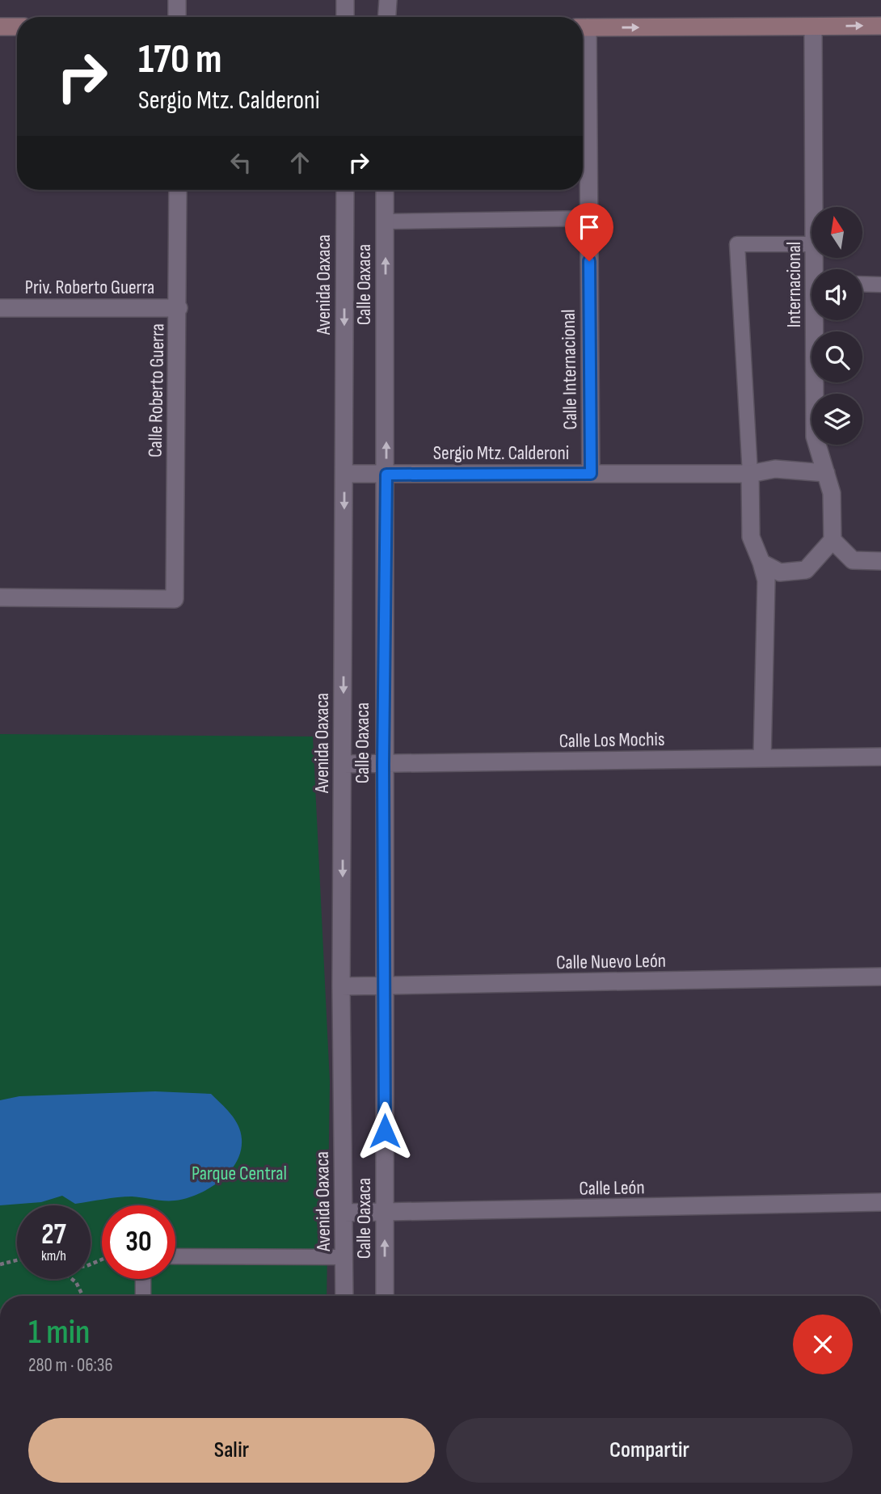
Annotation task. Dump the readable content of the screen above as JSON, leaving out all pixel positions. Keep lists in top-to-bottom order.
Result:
{
  "streets": {
    "street": [
      "Avenida Oaxaca",
      "Calle Oaxaca",
      "Internacional",
      "Priv. Roberto Guerra",
      "Calle Internacional",
      "Calle Roberto Guerra",
      "Sergio Mtz. Calderoni",
      "Calle Los Mochis",
      "Calle Nuevo León",
      "Calle León"
    ]
  },
  "crossings": [
    ["Avenida Oaxaca", "Sergio Mtz. Calderoni"],
    ["Avenida Oaxaca", "Calle Los Mochis"],
    ["Avenida Oaxaca", "Calle Nuevo León"],
    ["Avenida Oaxaca", "Calle León"],
    ["Calle Oaxaca", "Sergio Mtz. Calderoni"],
    ["Calle Oaxaca", "Calle Los Mochis"],
    ["Calle Oaxaca", "Calle Nuevo León"],
    ["Calle Oaxaca", "Calle León"],
    ["Internacional", "Sergio Mtz. Calderoni"],
    ["Priv. Roberto Guerra", "Calle Roberto Guerra"],
    ["Calle Internacional", "Sergio Mtz. Calderoni"]
  ],
  "one_way": ["Avenida Oaxaca"],
  "parks": ["Parque Central"],
  "north": "top",
  "page": {
    "turn": ["170 m", "Sergio Mtz. Calderoni"],
    "speed": "27 km/h",
    "limit": "30",
    "heading": ["1 min", "280 m · 06:36"],
    "buttons": ["Salir", "Compartir"]
  }
}
